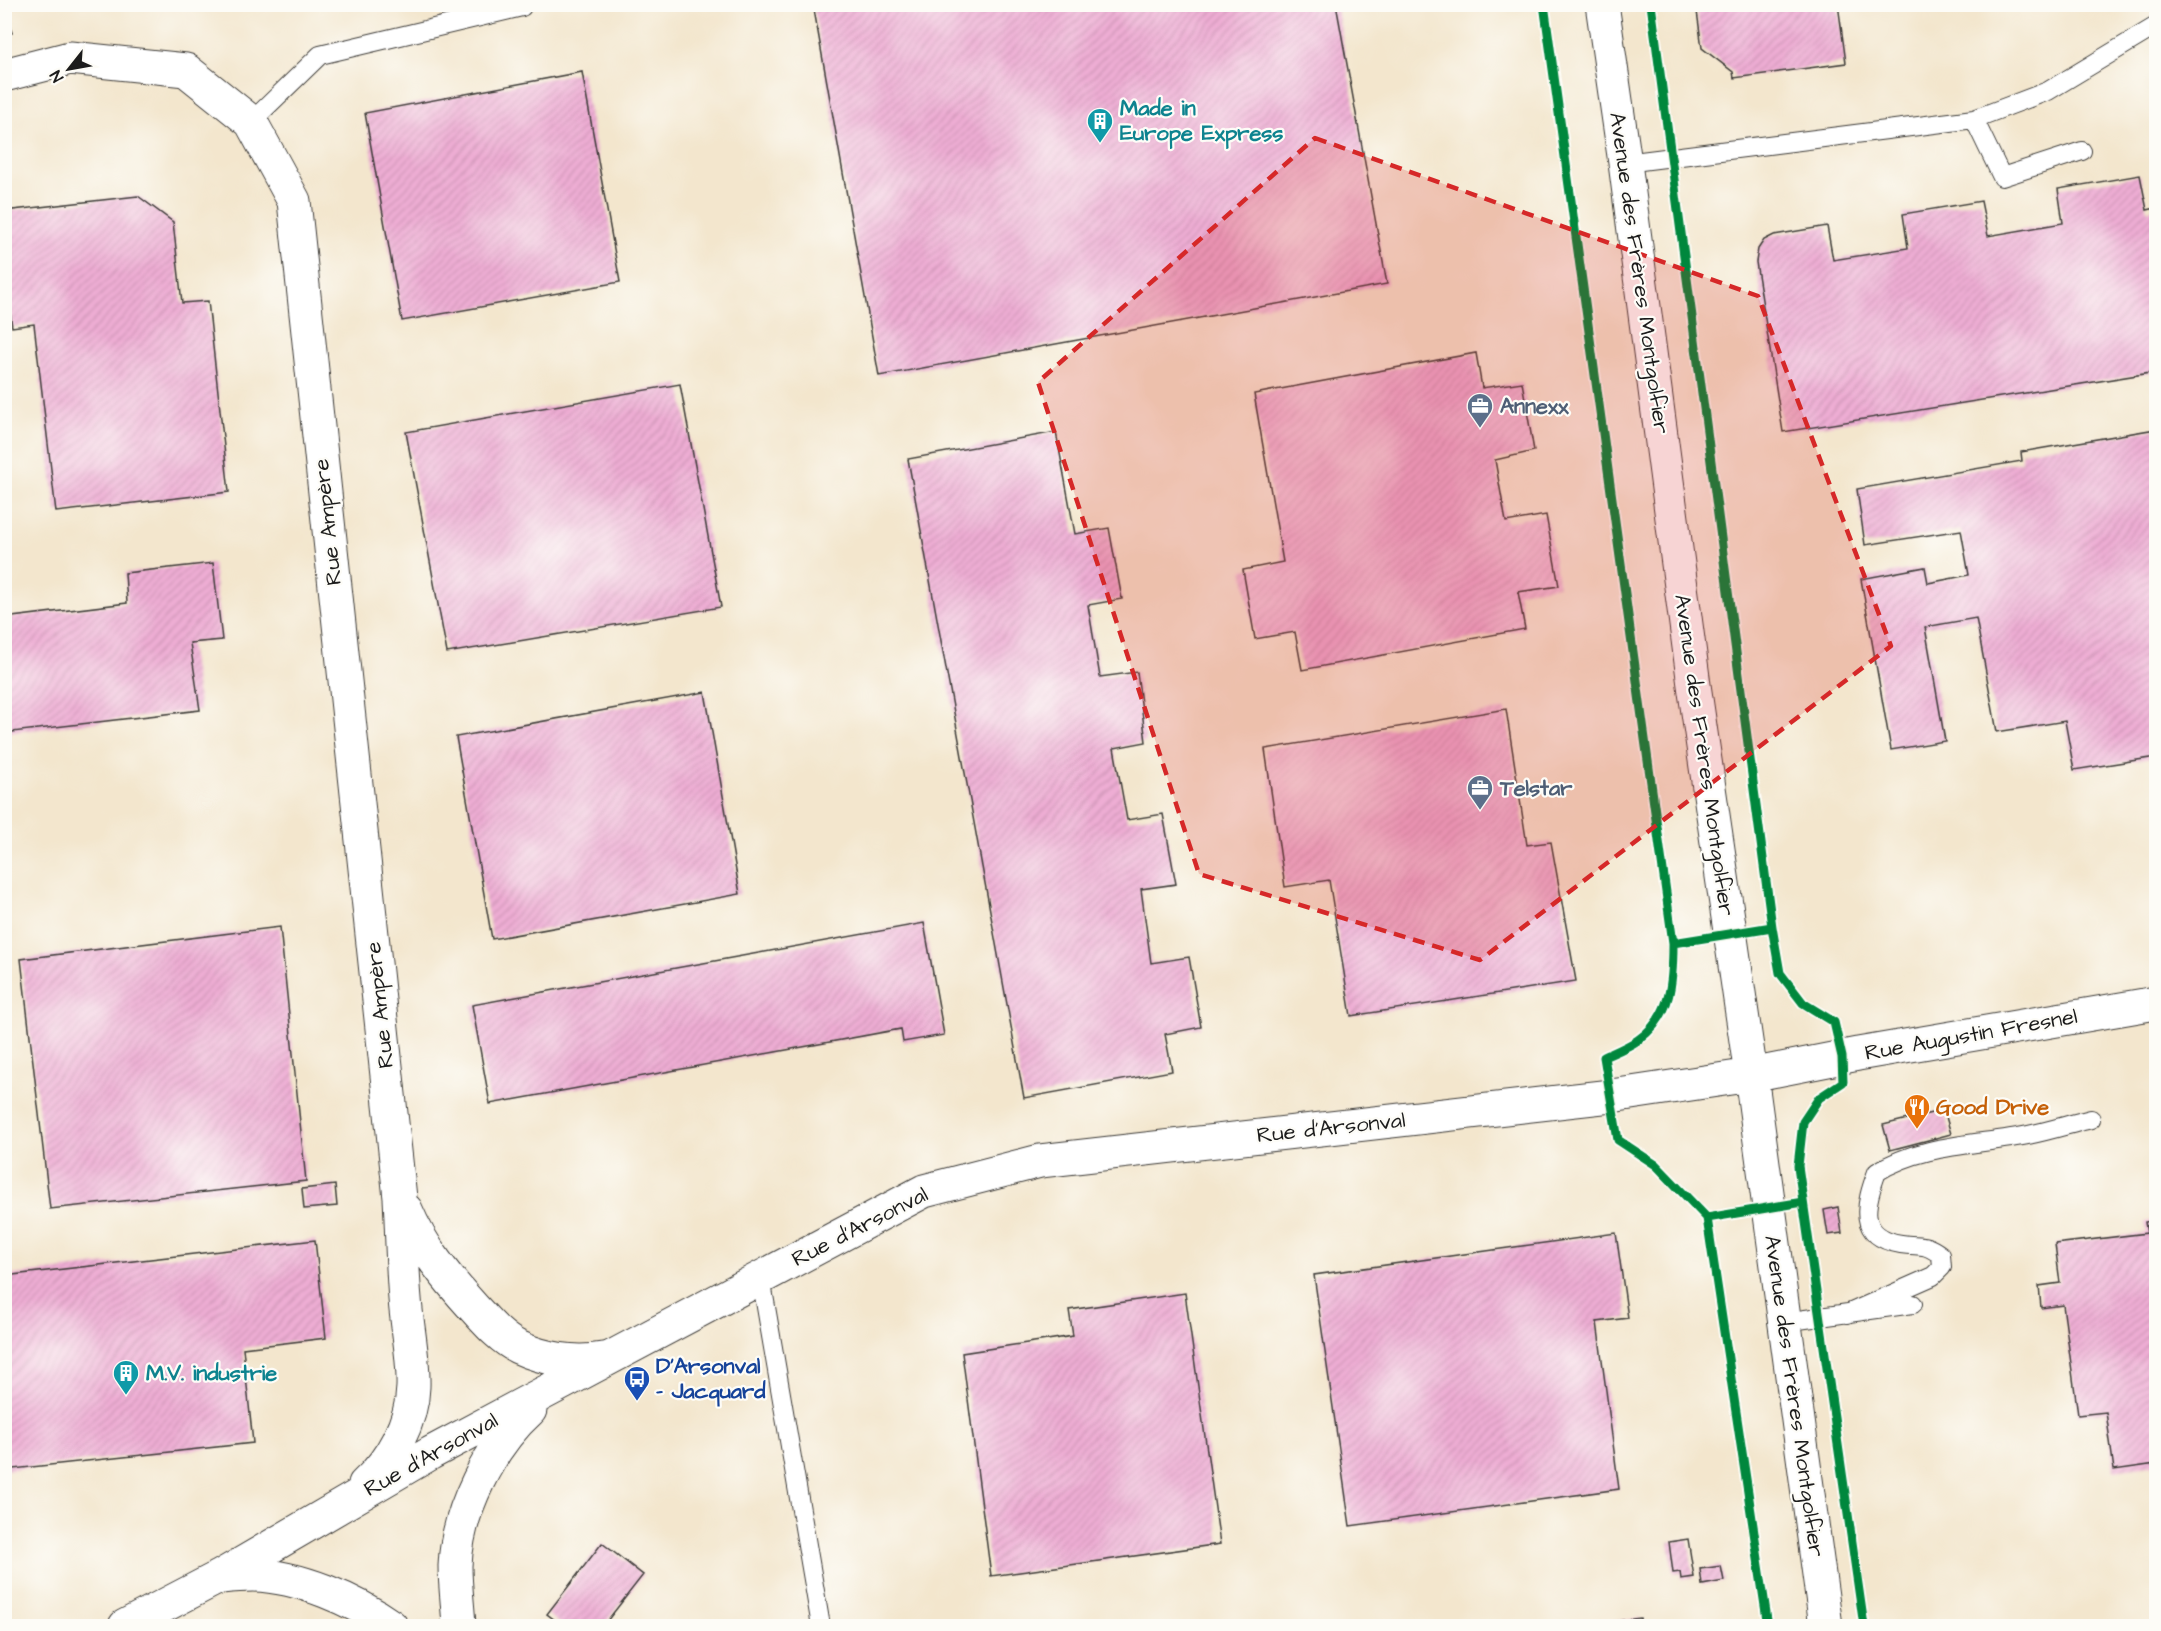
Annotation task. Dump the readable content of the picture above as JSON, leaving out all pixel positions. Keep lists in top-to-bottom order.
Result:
{
  "streets": {
    "street": [
      "Avenue des Frères Montgolfier",
      "Rue Ampère",
      "Rue Augustin Fresnel",
      "Rue d'Arsonval"
    ]
  },
  "crossings": [
    ["Avenue des Frères Montgolfier", "Rue Augustin Fresnel"],
    ["Avenue des Frères Montgolfier", "Rue d'Arsonval"],
    ["Rue Ampère", "Rue d'Arsonval"],
    ["Rue Augustin Fresnel", "Rue d'Arsonval"]
  ],
  "places": {
    "building": ["Made in Europe Express", "M.V. industrie"],
    "office": ["Annexx", "Telstar"],
    "restaurant": ["Good Drive"],
    "bus stop": ["D'Arsonval - Jacquard"]
  },
  "north": "bottom left"
}
